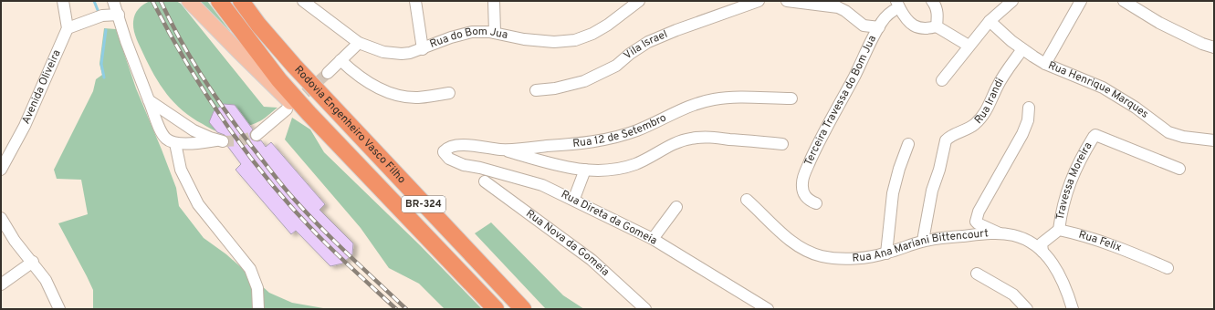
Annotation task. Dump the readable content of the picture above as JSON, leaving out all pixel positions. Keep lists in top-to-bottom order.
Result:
{
  "streets": {
    "highway": ["Rodovia Engenheiro Vasco Filho", "BR-324"],
    "street": [
      "Rua do Bom Jua",
      "Vila Israel",
      "Avenida Oliveira",
      "Rua Henrique Marques",
      "Rua Irandi",
      "Terceira Travessa do Bom Jua",
      "Rua 12 de Setembro",
      "Travessa Moreira",
      "Rua Direta da Gomeia",
      "Rua Felix",
      "Rua Nova da Gomeia",
      "Rua Ana Mariani Bittencourt"
    ]
  },
  "crossings": [
    ["Rua Henrique Marques", "Rua Irandi"],
    ["Rua Irandi", "Rua Ana Mariani Bittencourt"],
    ["Rua 12 de Setembro", "Rua Direta da Gomeia"],
    ["Travessa Moreira", "Rua Felix"]
  ]
}
